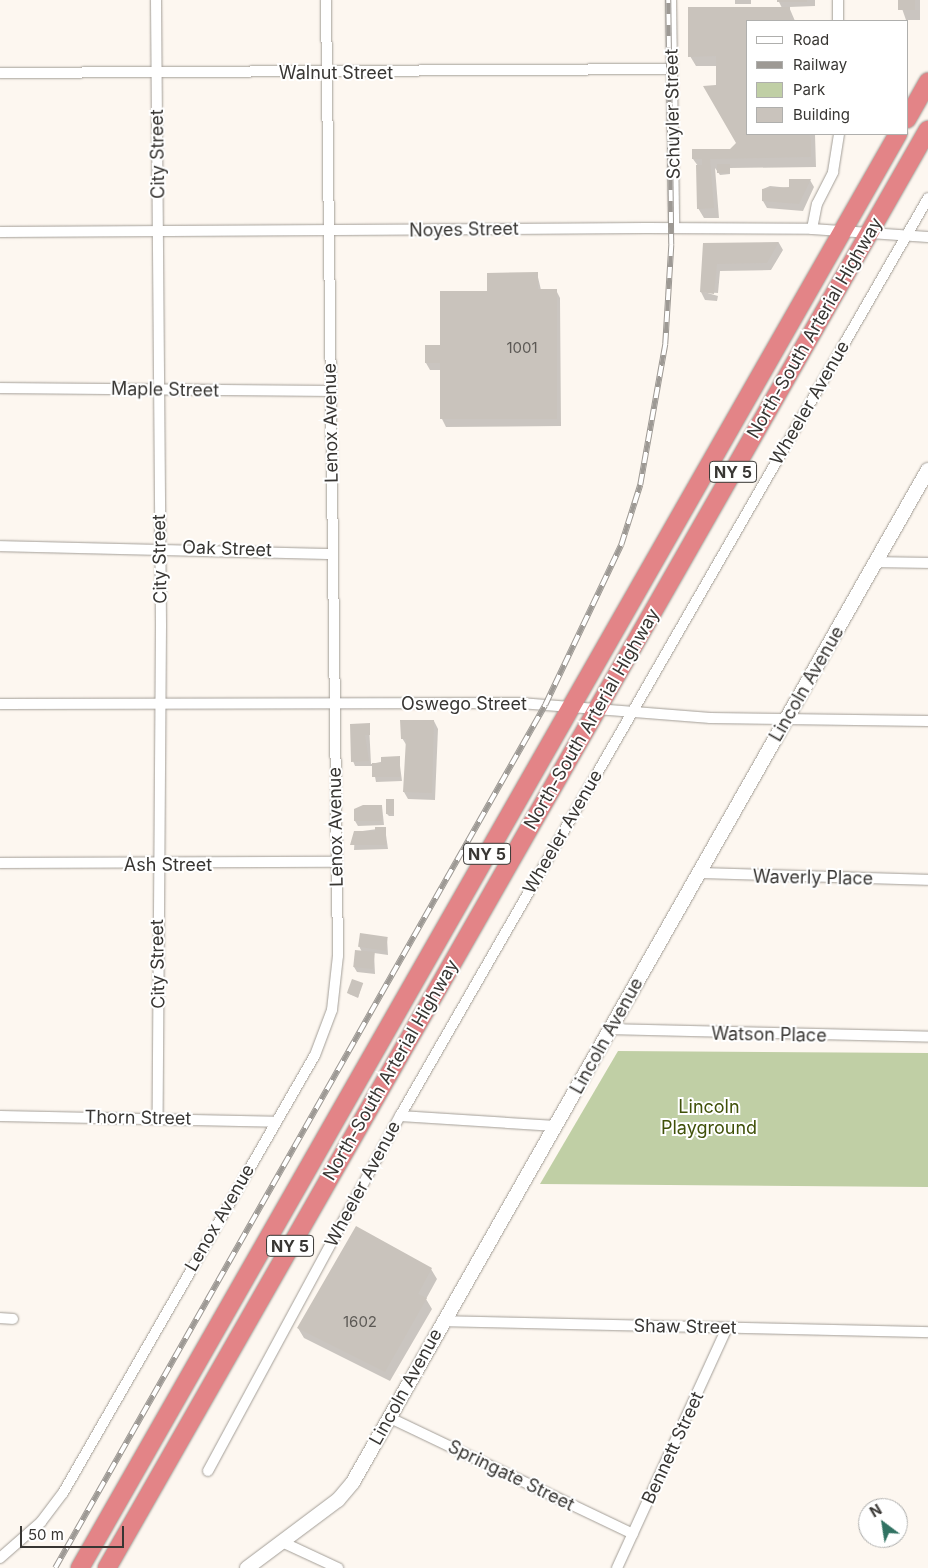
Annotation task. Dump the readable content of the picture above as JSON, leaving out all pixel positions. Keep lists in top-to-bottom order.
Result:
{
  "streets": {
    "highway": ["North-South Arterial Highway", "NY 5"],
    "street": [
      "Walnut Street",
      "Schuyler Street",
      "City Street",
      "Noyes Street",
      "Maple Street",
      "Wheeler Avenue",
      "Lenox Avenue",
      "Oak Street",
      "Lincoln Avenue",
      "Oswego Street",
      "Ash Street",
      "Waverly Place",
      "Watson Place",
      "Thorn Street",
      "Shaw Street",
      "Bennett Street",
      "Springate Street"
    ]
  },
  "crossings": [
    ["Walnut Street", "Schuyler Street"],
    ["Walnut Street", "City Street"],
    ["Walnut Street", "Lenox Avenue"],
    ["Schuyler Street", "Noyes Street"],
    ["City Street", "Noyes Street"],
    ["City Street", "Maple Street"],
    ["City Street", "Oak Street"],
    ["City Street", "Oswego Street"],
    ["City Street", "Ash Street"],
    ["City Street", "Thorn Street"],
    ["Noyes Street", "North-South Arterial Highway"],
    ["Noyes Street", "Wheeler Avenue"],
    ["Noyes Street", "Lenox Avenue"],
    ["North-South Arterial Highway", "Oswego Street"],
    ["Maple Street", "Lenox Avenue"],
    ["Wheeler Avenue", "Oswego Street"],
    ["Lenox Avenue", "Oak Street"],
    ["Lenox Avenue", "Oswego Street"],
    ["Lenox Avenue", "Ash Street"],
    ["Lenox Avenue", "Thorn Street"],
    ["Lincoln Avenue", "Oswego Street"],
    ["Lincoln Avenue", "Waverly Place"],
    ["Lincoln Avenue", "Watson Place"],
    ["Lincoln Avenue", "Shaw Street"],
    ["Lincoln Avenue", "Springate Street"],
    ["Shaw Street", "Bennett Street"],
    ["Bennett Street", "Springate Street"]
  ],
  "parks": ["Lincoln Playground"],
  "house_numbers": ["1001", "1602"],
  "legend": [
    "Road",
    "Railway",
    "Park",
    "Building"
  ],
  "scale_bar": "50 m",
  "north": "top left"
}
